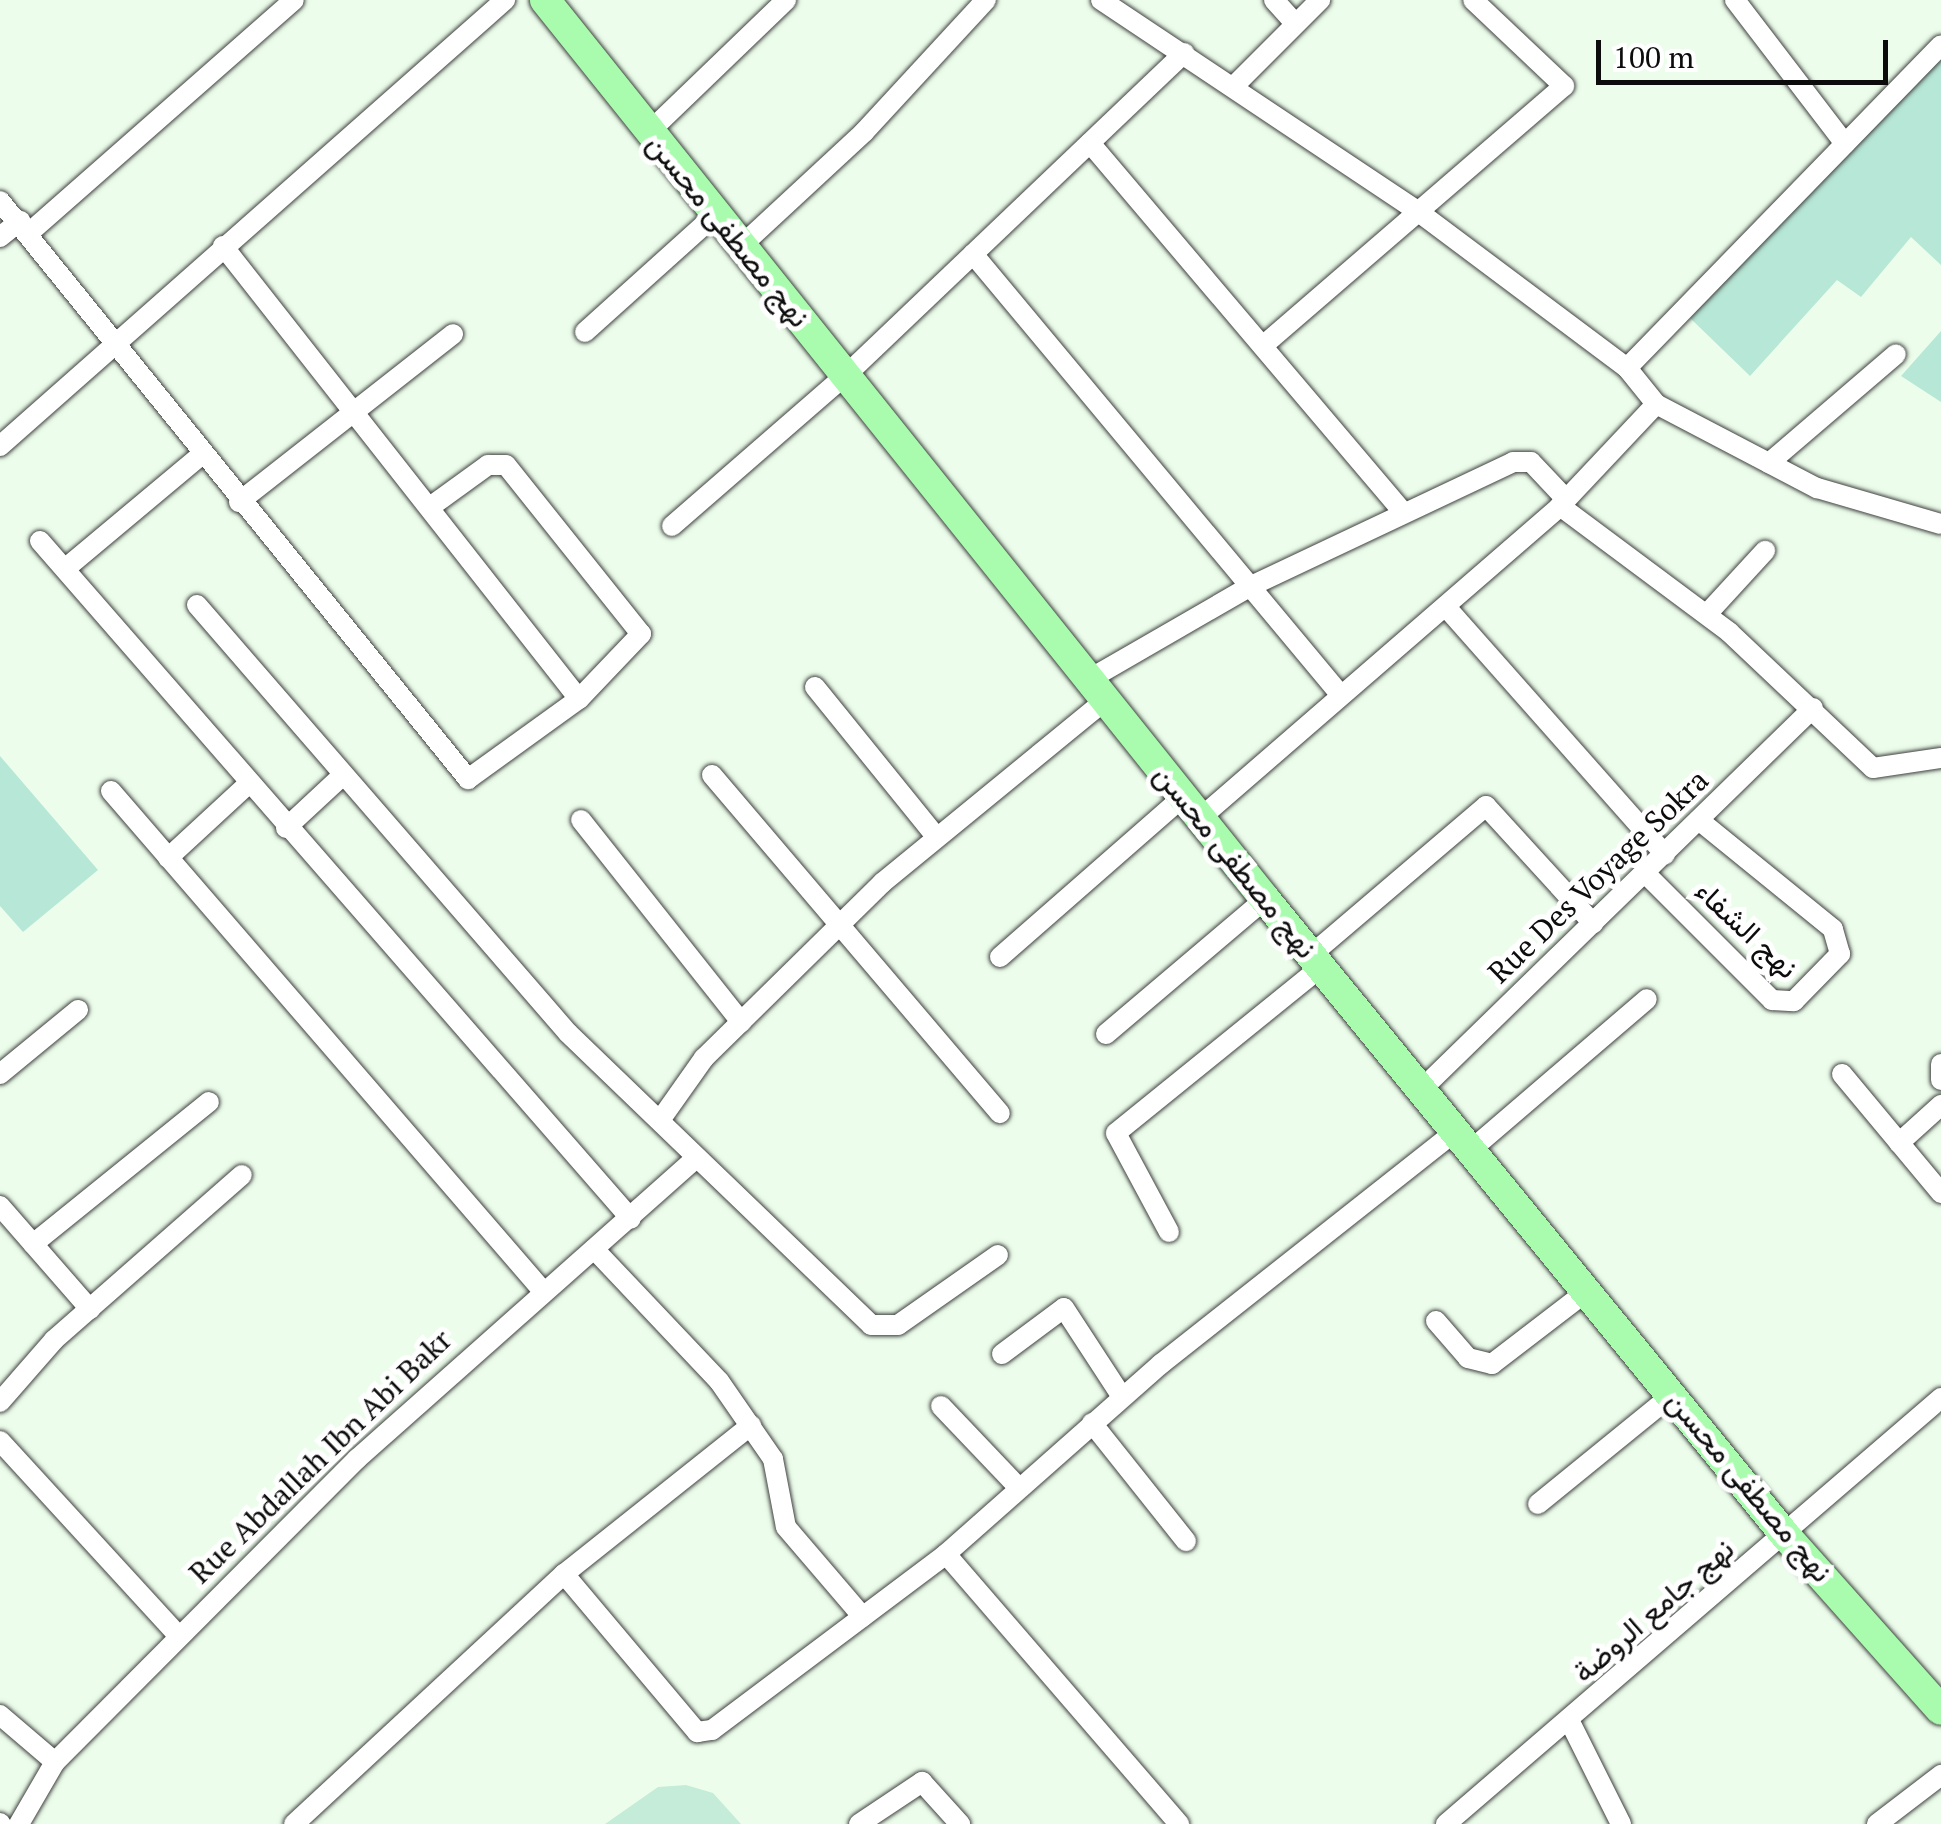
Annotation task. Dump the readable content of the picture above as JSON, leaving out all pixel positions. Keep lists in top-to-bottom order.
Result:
{
  "streets": {
    "main road": ["نهج مصطفى محسن"],
    "street": [
      "Rue Des Voyage Sokra",
      "نهج الشفاء",
      "Rue Abdallah Ibn Abi Bakr",
      "نهج جامع الروضة"
    ]
  },
  "crossings": [
    ["نهج مصطفى محسن", "Rue Des Voyage Sokra"],
    ["نهج مصطفى محسن", "نهج جامع الروضة"],
    ["Rue Des Voyage Sokra", "نهج الشفاء"]
  ],
  "scale_bar": "100 m"
}
